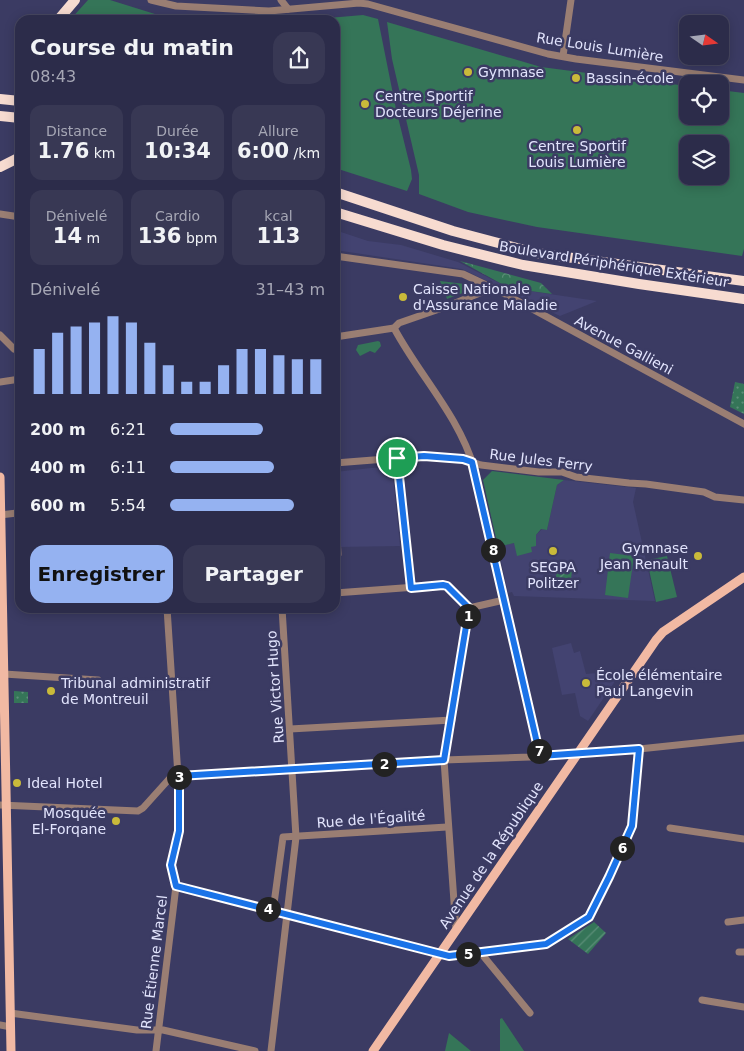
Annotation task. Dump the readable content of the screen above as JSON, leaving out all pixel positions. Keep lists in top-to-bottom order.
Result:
{
  "streets": {
    "highway": ["Boulevard Périphérique Extérieur"],
    "main road": ["Avenue de la République"],
    "street": [
      "Rue Louis Lumière",
      "Avenue Gallieni",
      "Rue Jules Ferry",
      "Rue Victor Hugo",
      "Rue de l'Égalité",
      "Rue Étienne Marcel"
    ]
  },
  "crossings": [
    ["Rue Victor Hugo", "Rue de l'Égalité"]
  ],
  "places": [
    "Gymnase",
    "Bassin-école",
    "Centre Sportif Docteurs Déjerine",
    "Centre Sportif Louis Lumière",
    "Caisse Nationale d'Assurance Maladie",
    "SEGPA Politzer",
    "Gymnase Jean Renault",
    "École élémentaire Paul Langevin",
    "Tribunal administratif de Montreuil",
    "Ideal Hotel",
    "Mosquée El-Forqane"
  ],
  "north": "right",
  "page": {
    "heading": ["Course du matin", "08:43"],
    "stats": [
      ["Distance", "1.76 km"],
      ["Durée", "10:34"],
      ["Allure", "6:00 /km"],
      ["Dénivelé", "14 m"],
      ["Cardio", "136 bpm"],
      ["kcal", "113"]
    ],
    "chart": ["Dénivelé", "31–43 m"],
    "list": [
      {
        "name": "200 m",
        "note": "6:21"
      },
      {
        "name": "400 m",
        "note": "6:11"
      },
      {
        "name": "600 m",
        "note": "5:54"
      }
    ],
    "buttons": ["Enregistrer", "Partager"],
    "pins": [
      "8",
      "1",
      "7",
      "2",
      "3",
      "6",
      "4",
      "5"
    ]
  }
}
